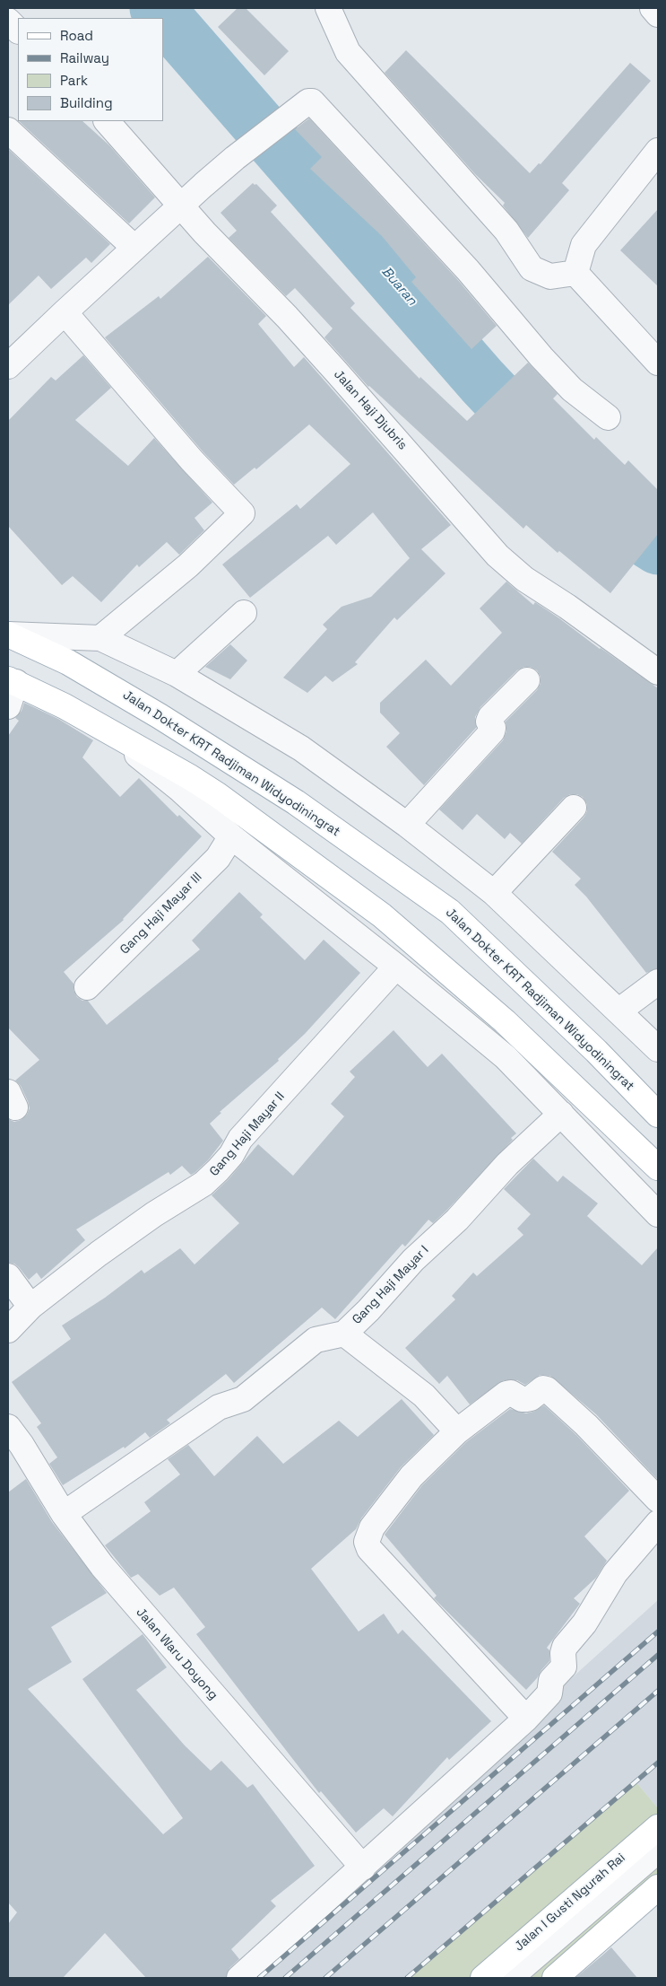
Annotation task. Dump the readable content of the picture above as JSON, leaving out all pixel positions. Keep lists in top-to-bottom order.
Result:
{
  "streets": {
    "main road": ["Jalan Dokter KRT Radjiman Widyodiningrat", "Jalan I Gusti Ngurah Rai"],
    "street": [
      "Jalan Haji Djubris",
      "Gang Haji Mayar III",
      "Gang Haji Mayar II",
      "Gang Haji Mayar I",
      "Jalan Waru Doyong"
    ]
  },
  "crossings": [
    ["Gang Haji Mayar I", "Jalan Waru Doyong"]
  ],
  "water": ["Buaran"],
  "legend": [
    "Road",
    "Railway",
    "Park",
    "Building"
  ]
}
